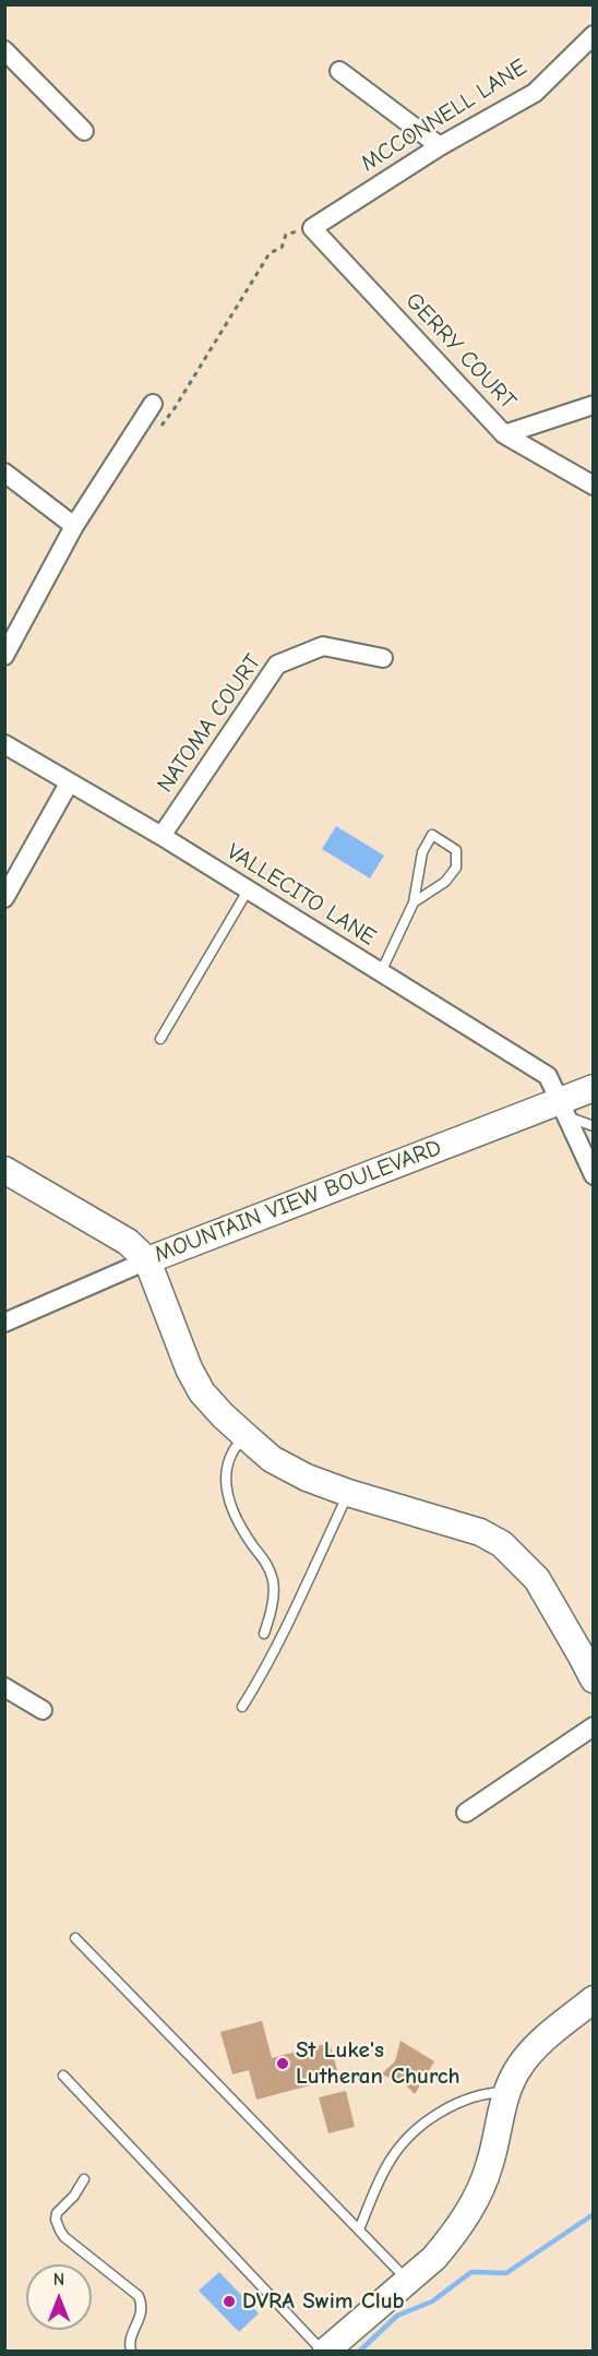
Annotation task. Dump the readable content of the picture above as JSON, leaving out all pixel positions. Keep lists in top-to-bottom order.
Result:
{
  "streets": {
    "street": [
      "MCCONNELL LANE",
      "GERRY COURT",
      "NATOMA COURT",
      "VALLECITO LANE",
      "MOUNTAIN VIEW BOULEVARD"
    ]
  },
  "crossings": [
    ["MCCONNELL LANE", "GERRY COURT"],
    ["NATOMA COURT", "VALLECITO LANE"],
    ["VALLECITO LANE", "MOUNTAIN VIEW BOULEVARD"]
  ],
  "places": ["St Luke's Lutheran Church", "DVRA Swim Club"],
  "north": "top"
}
